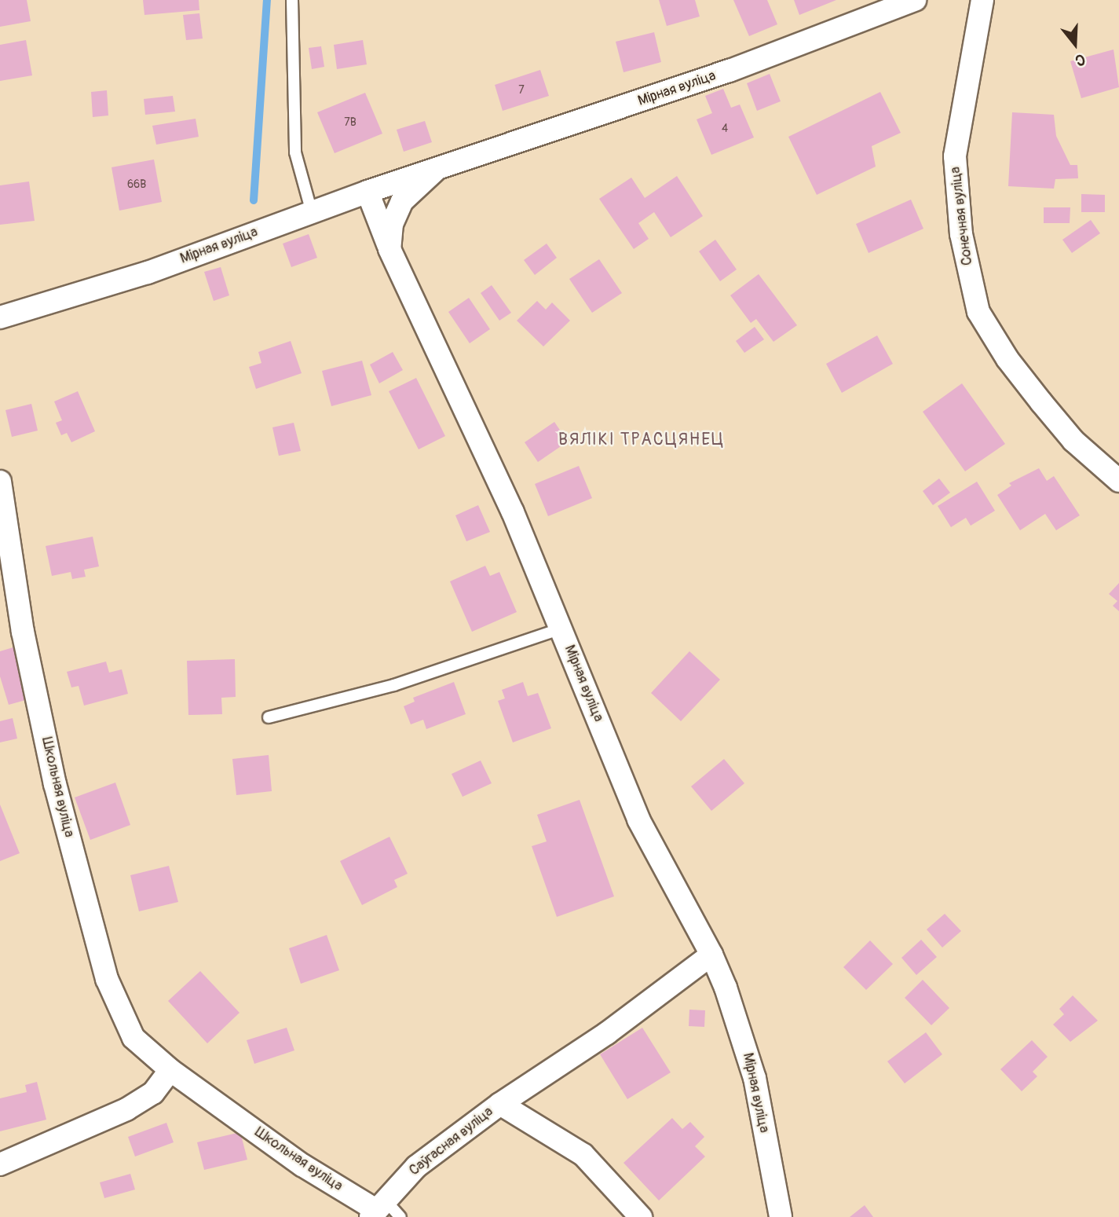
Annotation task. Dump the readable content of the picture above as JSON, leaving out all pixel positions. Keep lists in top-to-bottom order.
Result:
{
  "streets": {
    "street": [
      "Мірная вуліца",
      "Сонечная вуліца",
      "Школьная вуліца",
      "Саўгасная вуліца"
    ]
  },
  "crossings": [
    ["Школьная вуліца", "Саўгасная вуліца"]
  ],
  "districts": ["ВЯЛІКІ ТРАСЦЯНЕЦ"],
  "house_numbers": [
    "7",
    "7В",
    "4",
    "66В"
  ],
  "north": "bottom"
}
